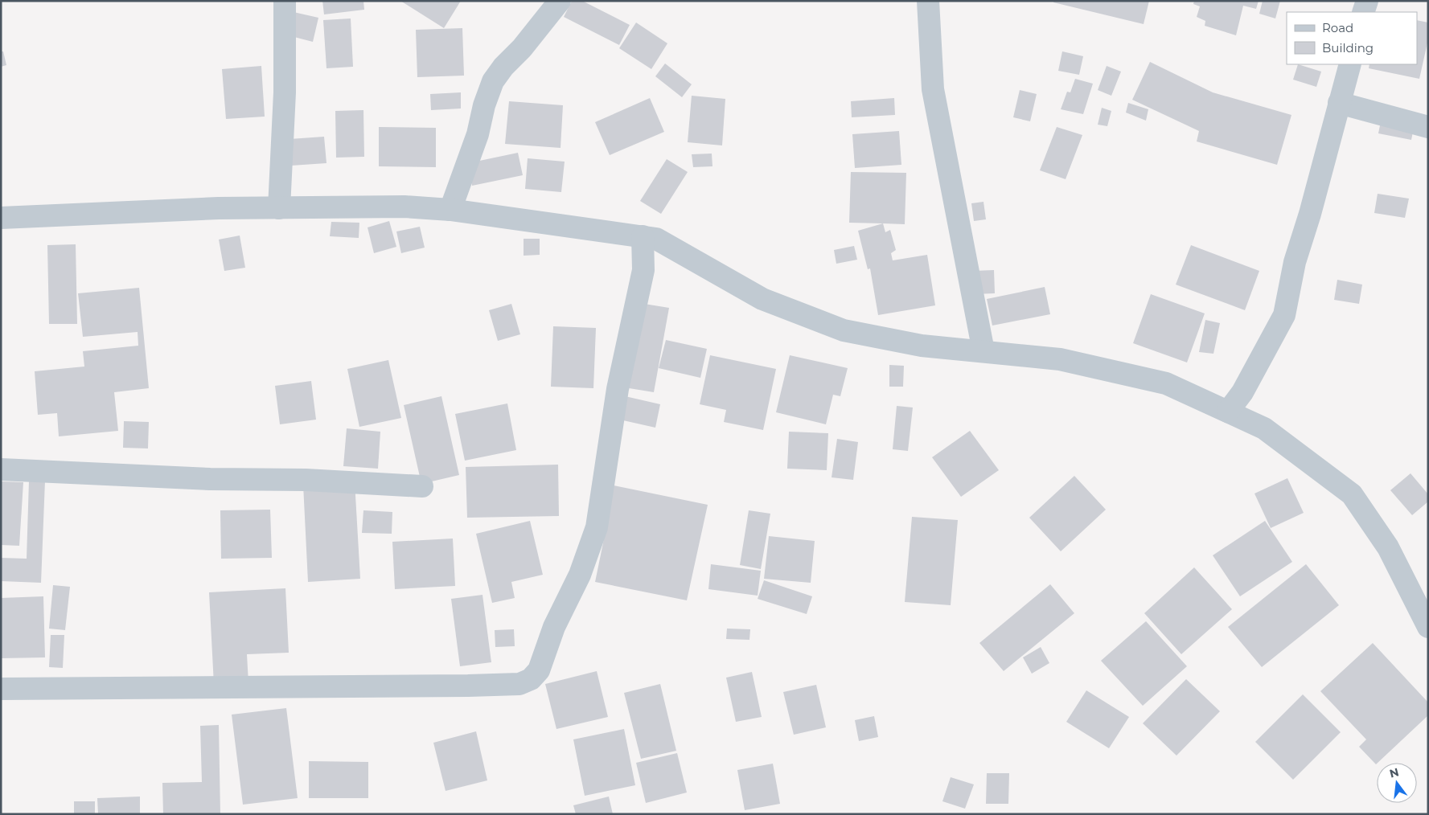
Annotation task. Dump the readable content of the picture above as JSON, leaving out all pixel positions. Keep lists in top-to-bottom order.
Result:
{
  "legend": ["Road", "Building"],
  "north": "top"
}
